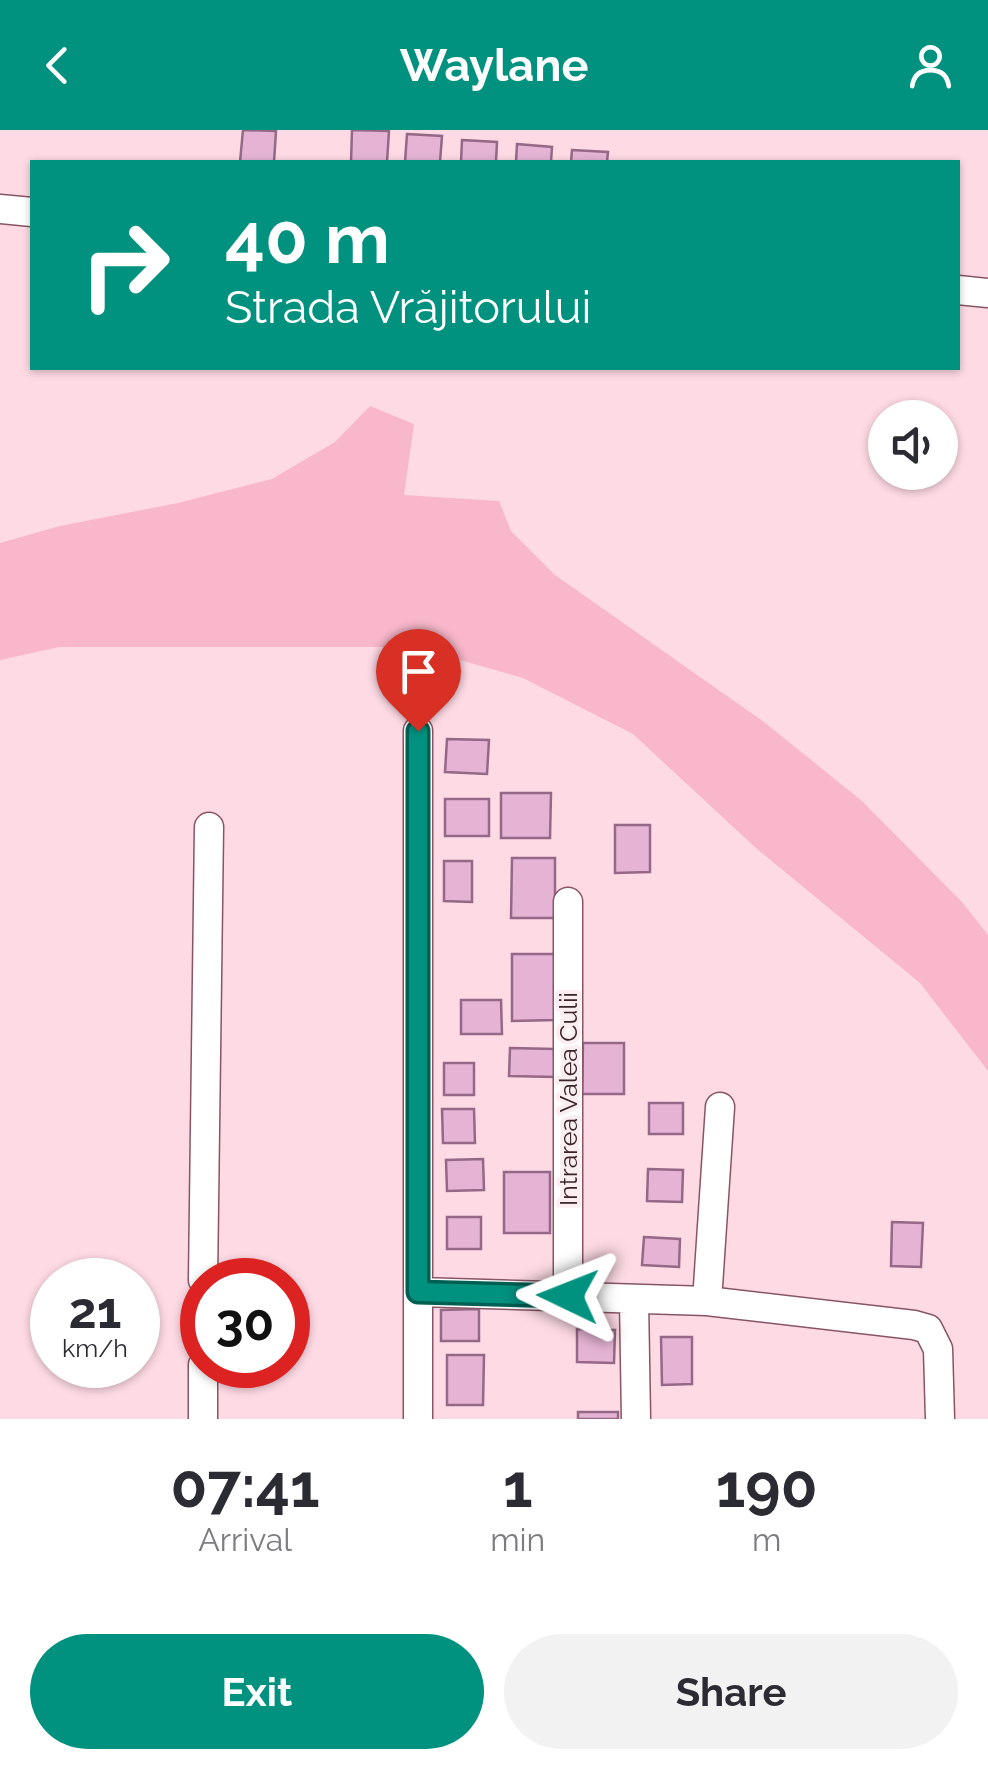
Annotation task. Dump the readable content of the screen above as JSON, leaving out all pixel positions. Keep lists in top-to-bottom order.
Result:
{
  "streets": {
    "street": ["Intrarea Valea Culii"]
  },
  "page": {
    "header": "Waylane",
    "turn": ["40 m", "Strada Vrăjitorului"],
    "speed": "21 km/h",
    "limit": "30",
    "eta": [
      "07:41",
      "Arrival",
      "1",
      "min",
      "190",
      "m"
    ],
    "buttons": ["Exit", "Share"]
  }
}
